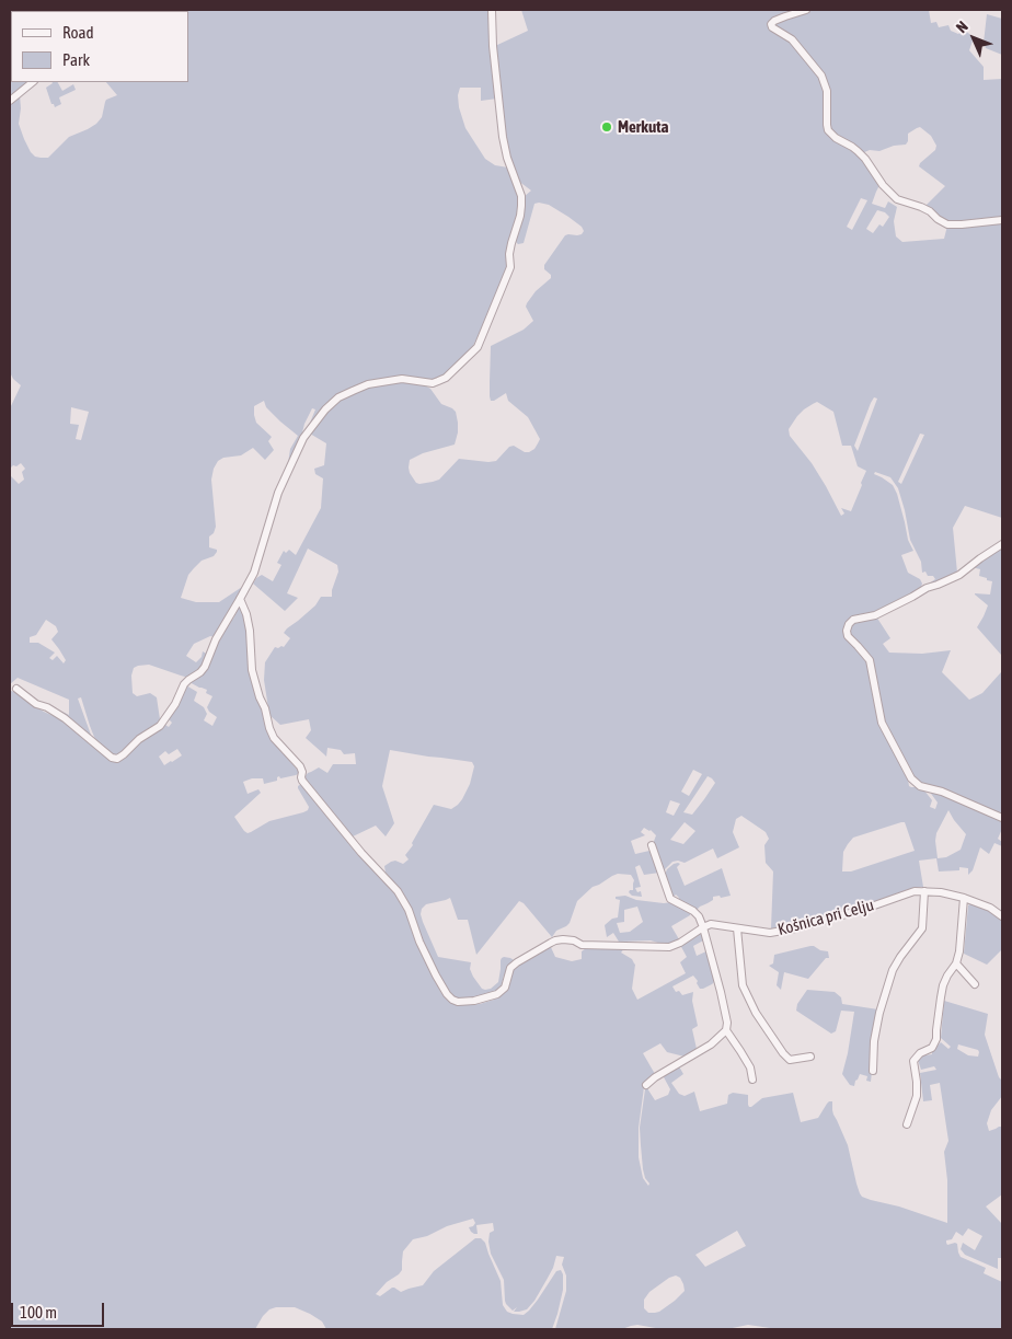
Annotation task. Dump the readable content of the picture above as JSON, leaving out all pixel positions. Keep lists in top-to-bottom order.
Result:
{
  "streets": {
    "street": ["Košnica pri Celju"]
  },
  "places": ["Merkuta"],
  "legend": ["Road", "Park"],
  "scale_bar": "100 m",
  "north": "top left"
}
